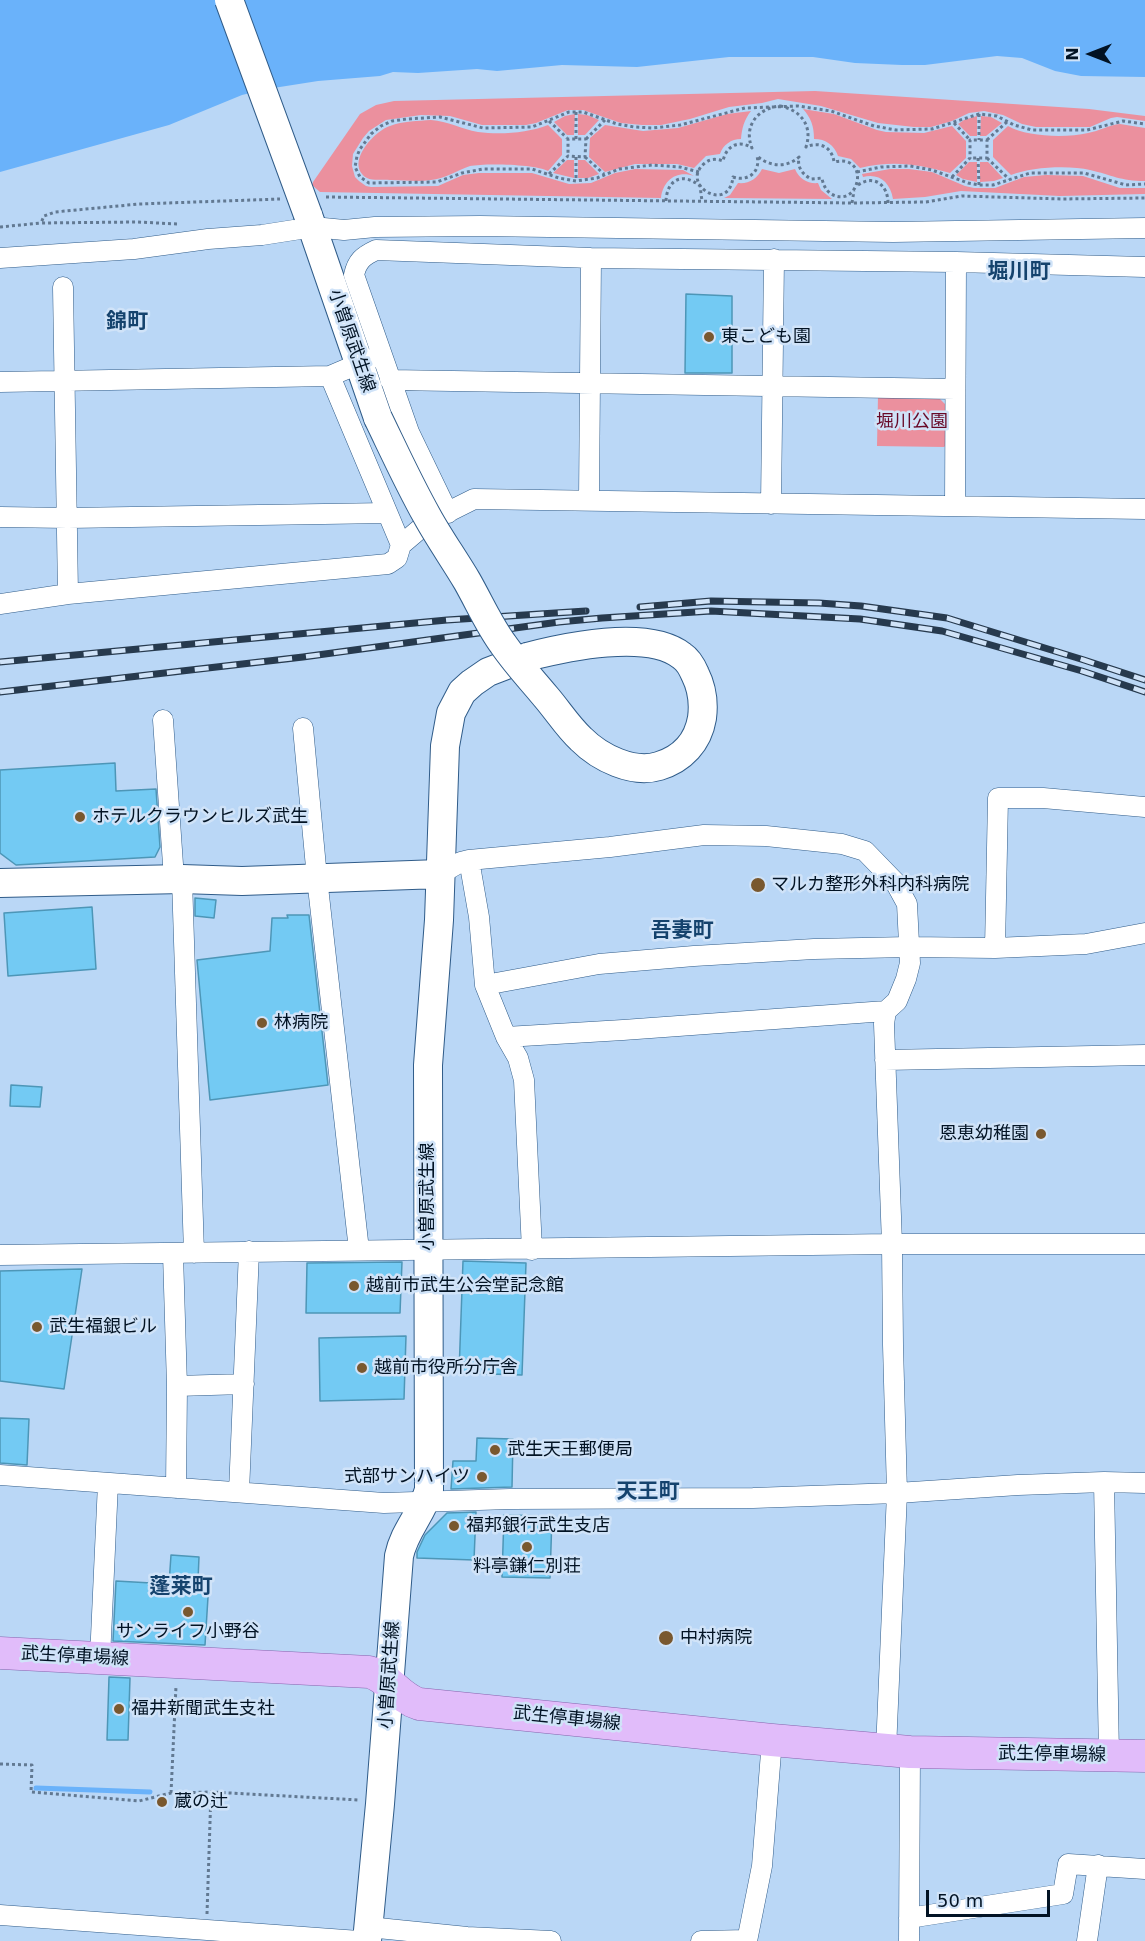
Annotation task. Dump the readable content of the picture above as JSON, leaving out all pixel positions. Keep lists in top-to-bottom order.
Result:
{
  "streets": {
    "main road": ["小曽原武生線", "武生停車場線"]
  },
  "crossings": [
    ["小曽原武生線", "武生停車場線"]
  ],
  "districts": [
    "堀川町",
    "錦町",
    "吾妻町",
    "天王町",
    "蓬莱町"
  ],
  "parks": ["堀川公園"],
  "places": [
    "東こども園",
    "ホテルクラウンヒルズ武生",
    "マルカ整形外科内科病院",
    "林病院",
    "恩恵幼稚園",
    "越前市武生公会堂記念館",
    "武生福銀ビル",
    "越前市役所分庁舎",
    "武生天王郵便局",
    "式部サンハイツ",
    "福邦銀行武生支店",
    "料亭鎌仁別荘",
    "サンライフ小野谷",
    "中村病院",
    "福井新聞武生支社",
    "蔵の辻"
  ],
  "scale_bar": "50 m",
  "north": "left"
}
